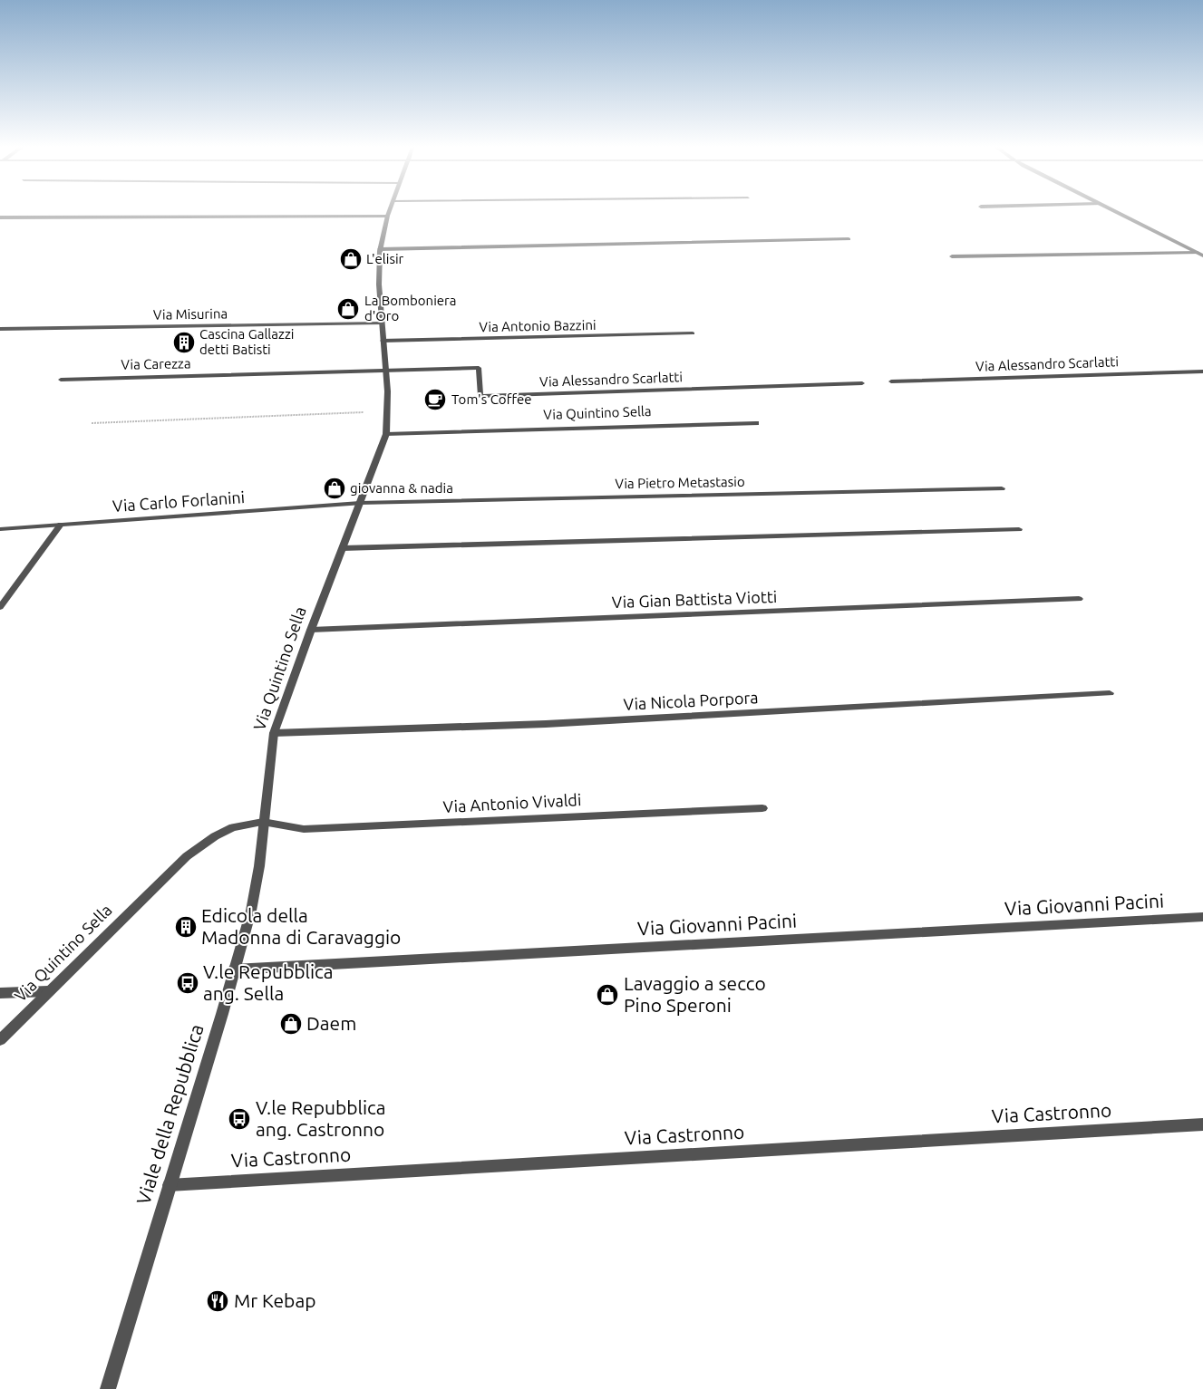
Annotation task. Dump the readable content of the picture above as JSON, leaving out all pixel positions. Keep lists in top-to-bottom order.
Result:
{
  "streets": {
    "street": [
      "Via Misurina",
      "Via Antonio Bazzini",
      "Via Carezza",
      "Via Alessandro Scarlatti",
      "Via Quintino Sella",
      "Via Pietro Metastasio",
      "Via Carlo Forlanini",
      "Via Gian Battista Viotti",
      "Via Nicola Porpora",
      "Via Antonio Vivaldi",
      "Via Giovanni Pacini",
      "Via Castronno",
      "Viale della Repubblica"
    ]
  },
  "crossings": [
    ["Via Misurina", "Via Quintino Sella"],
    ["Via Antonio Bazzini", "Via Quintino Sella"],
    ["Via Carezza", "Via Alessandro Scarlatti"],
    ["Via Carezza", "Via Quintino Sella"],
    ["Via Alessandro Scarlatti", "Via Quintino Sella"],
    ["Via Quintino Sella", "Via Pietro Metastasio"],
    ["Via Quintino Sella", "Via Carlo Forlanini"],
    ["Via Quintino Sella", "Via Gian Battista Viotti"],
    ["Via Quintino Sella", "Via Nicola Porpora"],
    ["Via Quintino Sella", "Via Antonio Vivaldi"],
    ["Via Quintino Sella", "Viale della Repubblica"],
    ["Via Pietro Metastasio", "Via Carlo Forlanini"],
    ["Via Antonio Vivaldi", "Viale della Repubblica"],
    ["Via Giovanni Pacini", "Viale della Repubblica"],
    ["Via Castronno", "Viale della Repubblica"]
  ],
  "places": {
    "shop": [
      "L'elisir",
      "La Bomboniera d'Oro",
      "giovanna & nadia",
      "Lavaggio a secco Pino Speroni",
      "Daem"
    ],
    "building": ["Cascina Gallazzi detti Batisti", "Edicola della Madonna di Caravaggio"],
    "cafe": ["Tom's Coffee"],
    "bus stop": ["V.le Repubblica ang. Sella", "V.le Repubblica ang. Castronno"],
    "restaurant": ["Mr Kebap"]
  }
}
